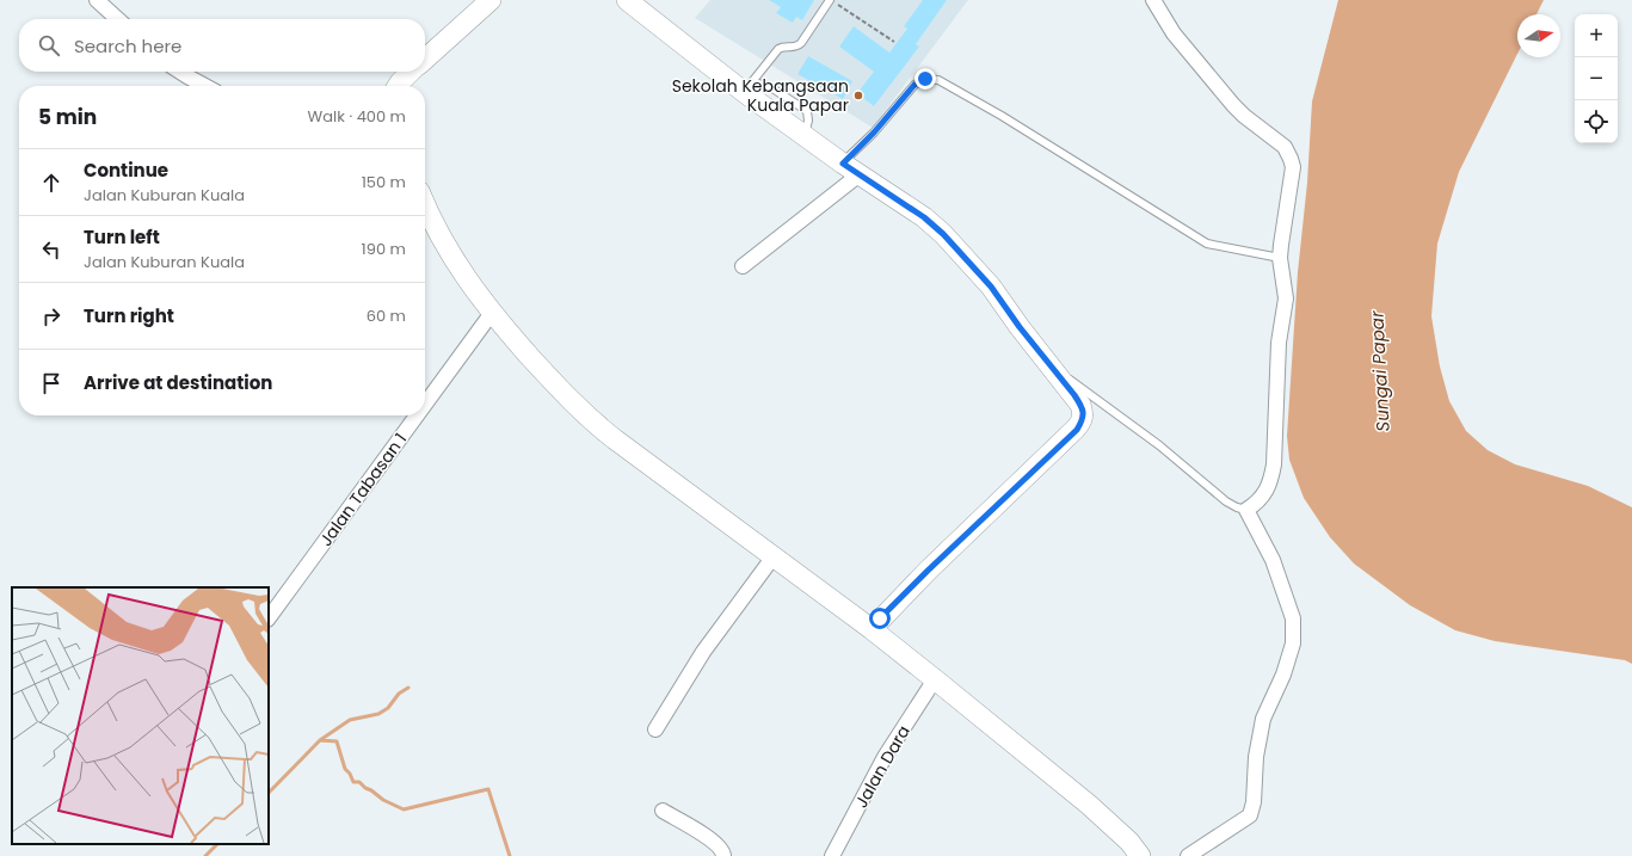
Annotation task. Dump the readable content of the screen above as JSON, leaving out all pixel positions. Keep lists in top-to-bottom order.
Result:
{
  "streets": {
    "street": ["Jalan Tabasan 1", "Jalan Dara"]
  },
  "water": ["Sungai Papar"],
  "places": ["Sekolah Kebangsaan Kuala Papar"],
  "north": "right",
  "page": {
    "map_buttons": ["+", "−"],
    "search": "Search here",
    "heading": ["5 min", "Walk · 400 m"],
    "list": [
      ["Continue", "Jalan Kuburan Kuala", "150 m"],
      ["Turn left", "Jalan Kuburan Kuala", "190 m"],
      ["Turn right", "60 m"],
      "Arrive at destination"
    ]
  }
}
